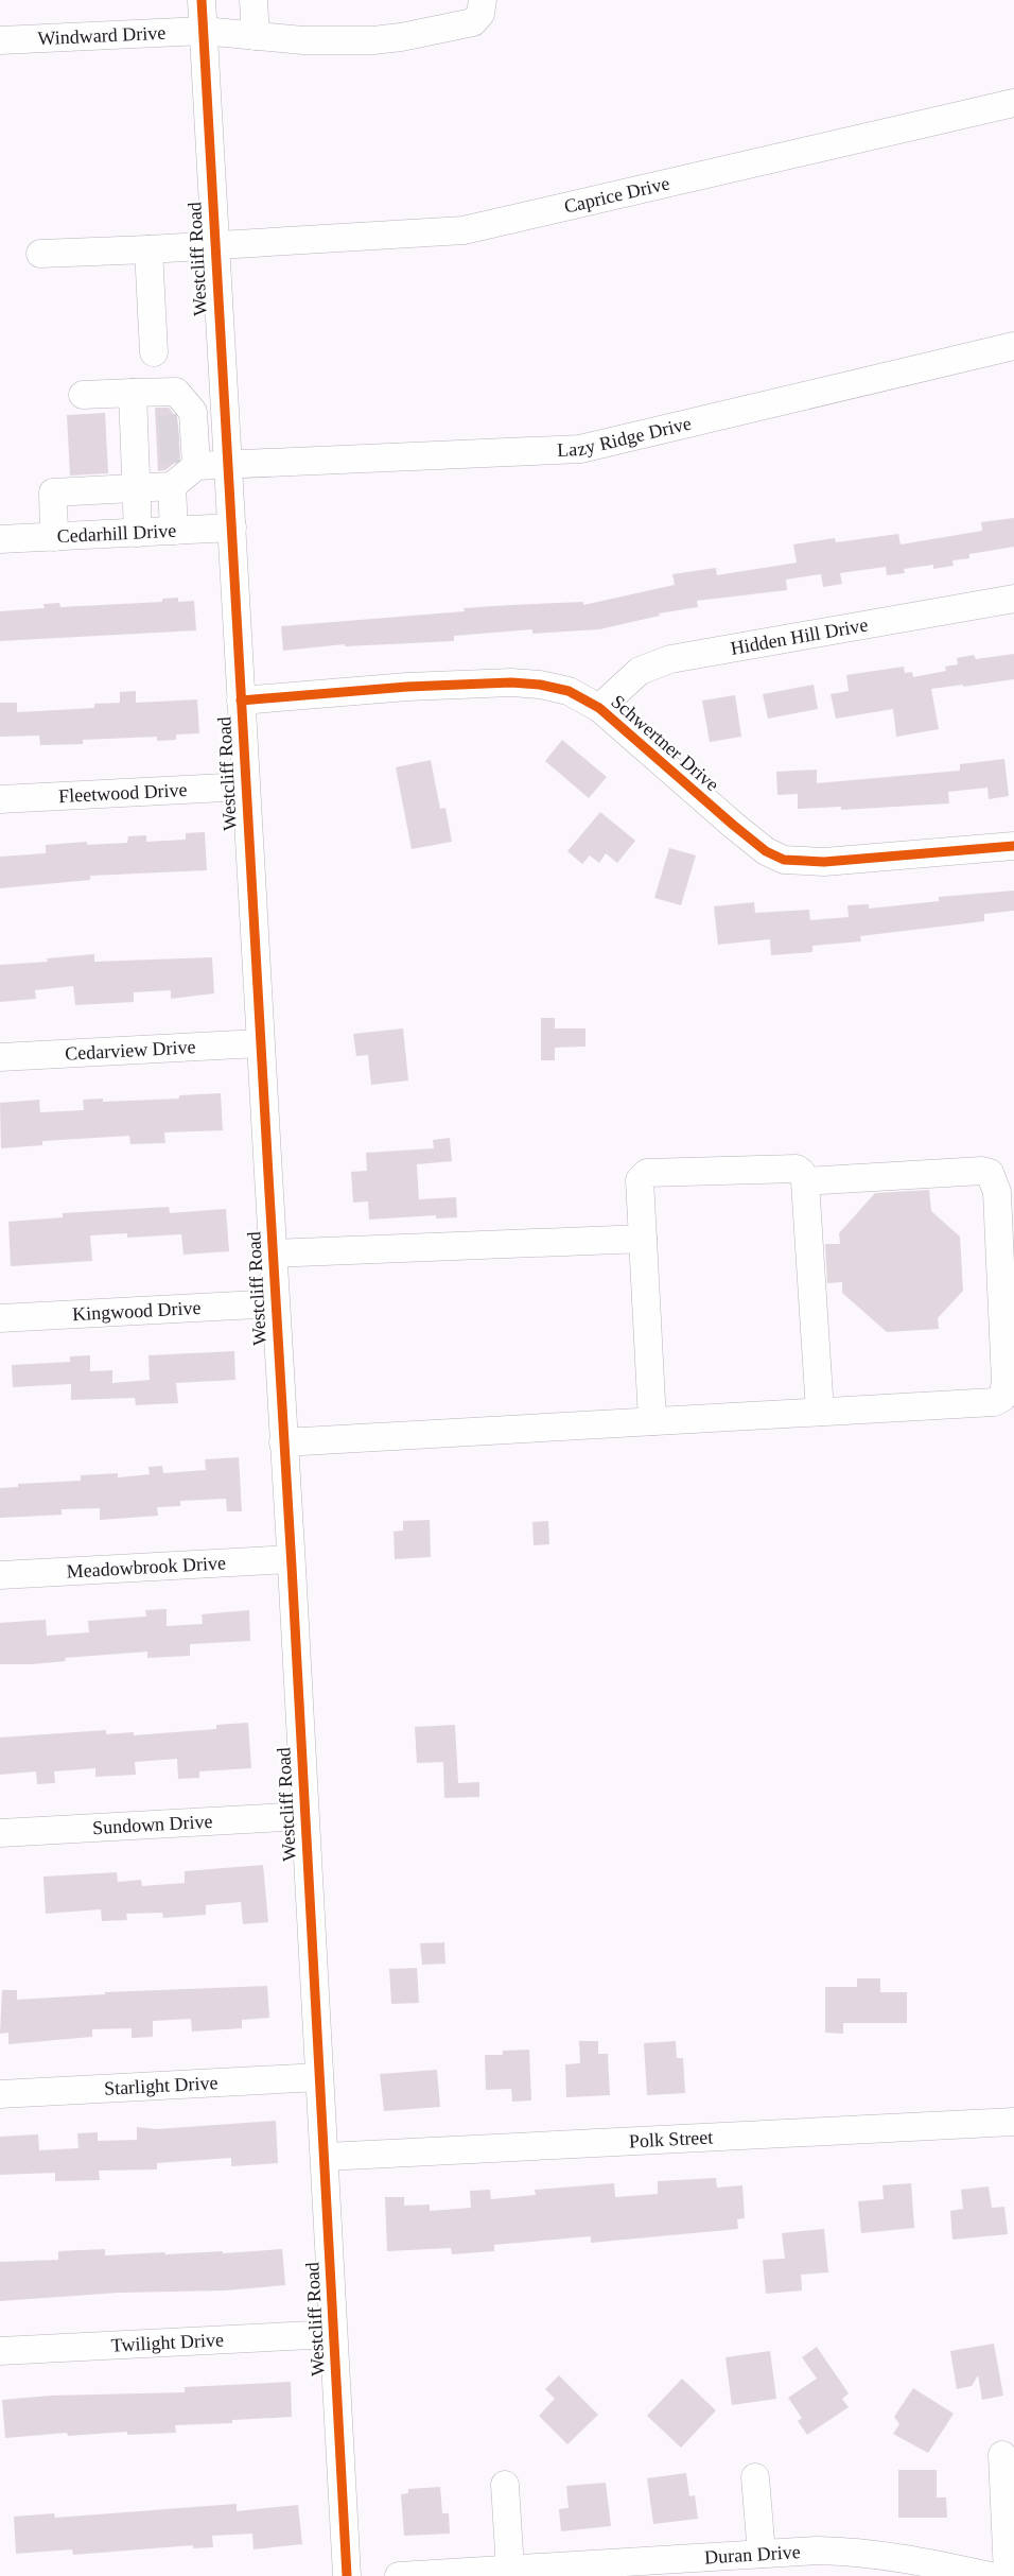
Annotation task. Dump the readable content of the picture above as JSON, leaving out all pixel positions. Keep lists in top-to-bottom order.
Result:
{
  "streets": {
    "street": [
      "Windward Drive",
      "Caprice Drive",
      "Westcliff Road",
      "Lazy Ridge Drive",
      "Cedarhill Drive",
      "Hidden Hill Drive",
      "Schwertner Drive",
      "Fleetwood Drive",
      "Cedarview Drive",
      "Kingwood Drive",
      "Meadowbrook Drive",
      "Sundown Drive",
      "Starlight Drive",
      "Polk Street",
      "Twilight Drive",
      "Duran Drive"
    ]
  },
  "crossings": [
    ["Windward Drive", "Westcliff Road"],
    ["Caprice Drive", "Westcliff Road"],
    ["Westcliff Road", "Lazy Ridge Drive"],
    ["Westcliff Road", "Cedarhill Drive"],
    ["Westcliff Road", "Schwertner Drive"],
    ["Westcliff Road", "Fleetwood Drive"],
    ["Westcliff Road", "Cedarview Drive"],
    ["Westcliff Road", "Kingwood Drive"],
    ["Westcliff Road", "Meadowbrook Drive"],
    ["Westcliff Road", "Sundown Drive"],
    ["Westcliff Road", "Starlight Drive"],
    ["Westcliff Road", "Polk Street"],
    ["Westcliff Road", "Twilight Drive"],
    ["Hidden Hill Drive", "Schwertner Drive"]
  ]
}
